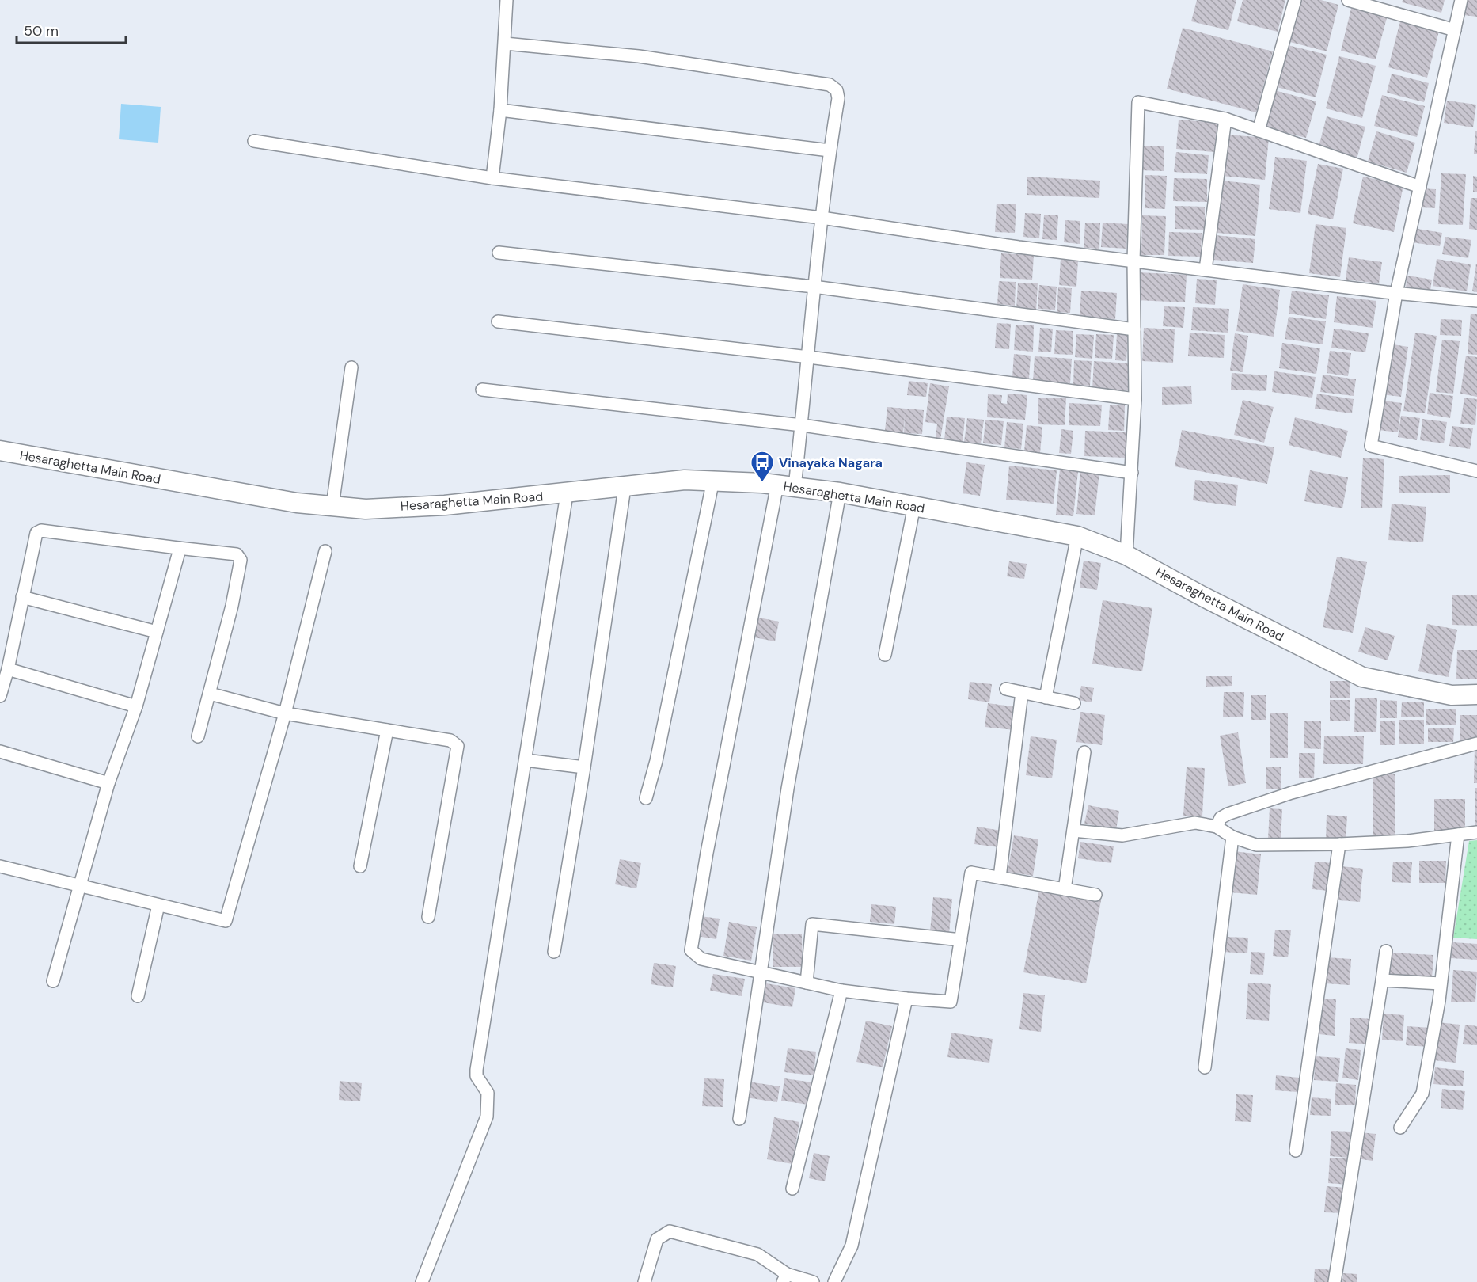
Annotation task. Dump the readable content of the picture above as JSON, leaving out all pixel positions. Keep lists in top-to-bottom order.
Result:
{
  "streets": {
    "main road": ["Hesaraghetta Main Road"]
  },
  "places": {
    "bus stop": ["Vinayaka Nagara"]
  },
  "scale_bar": "50 m"
}
